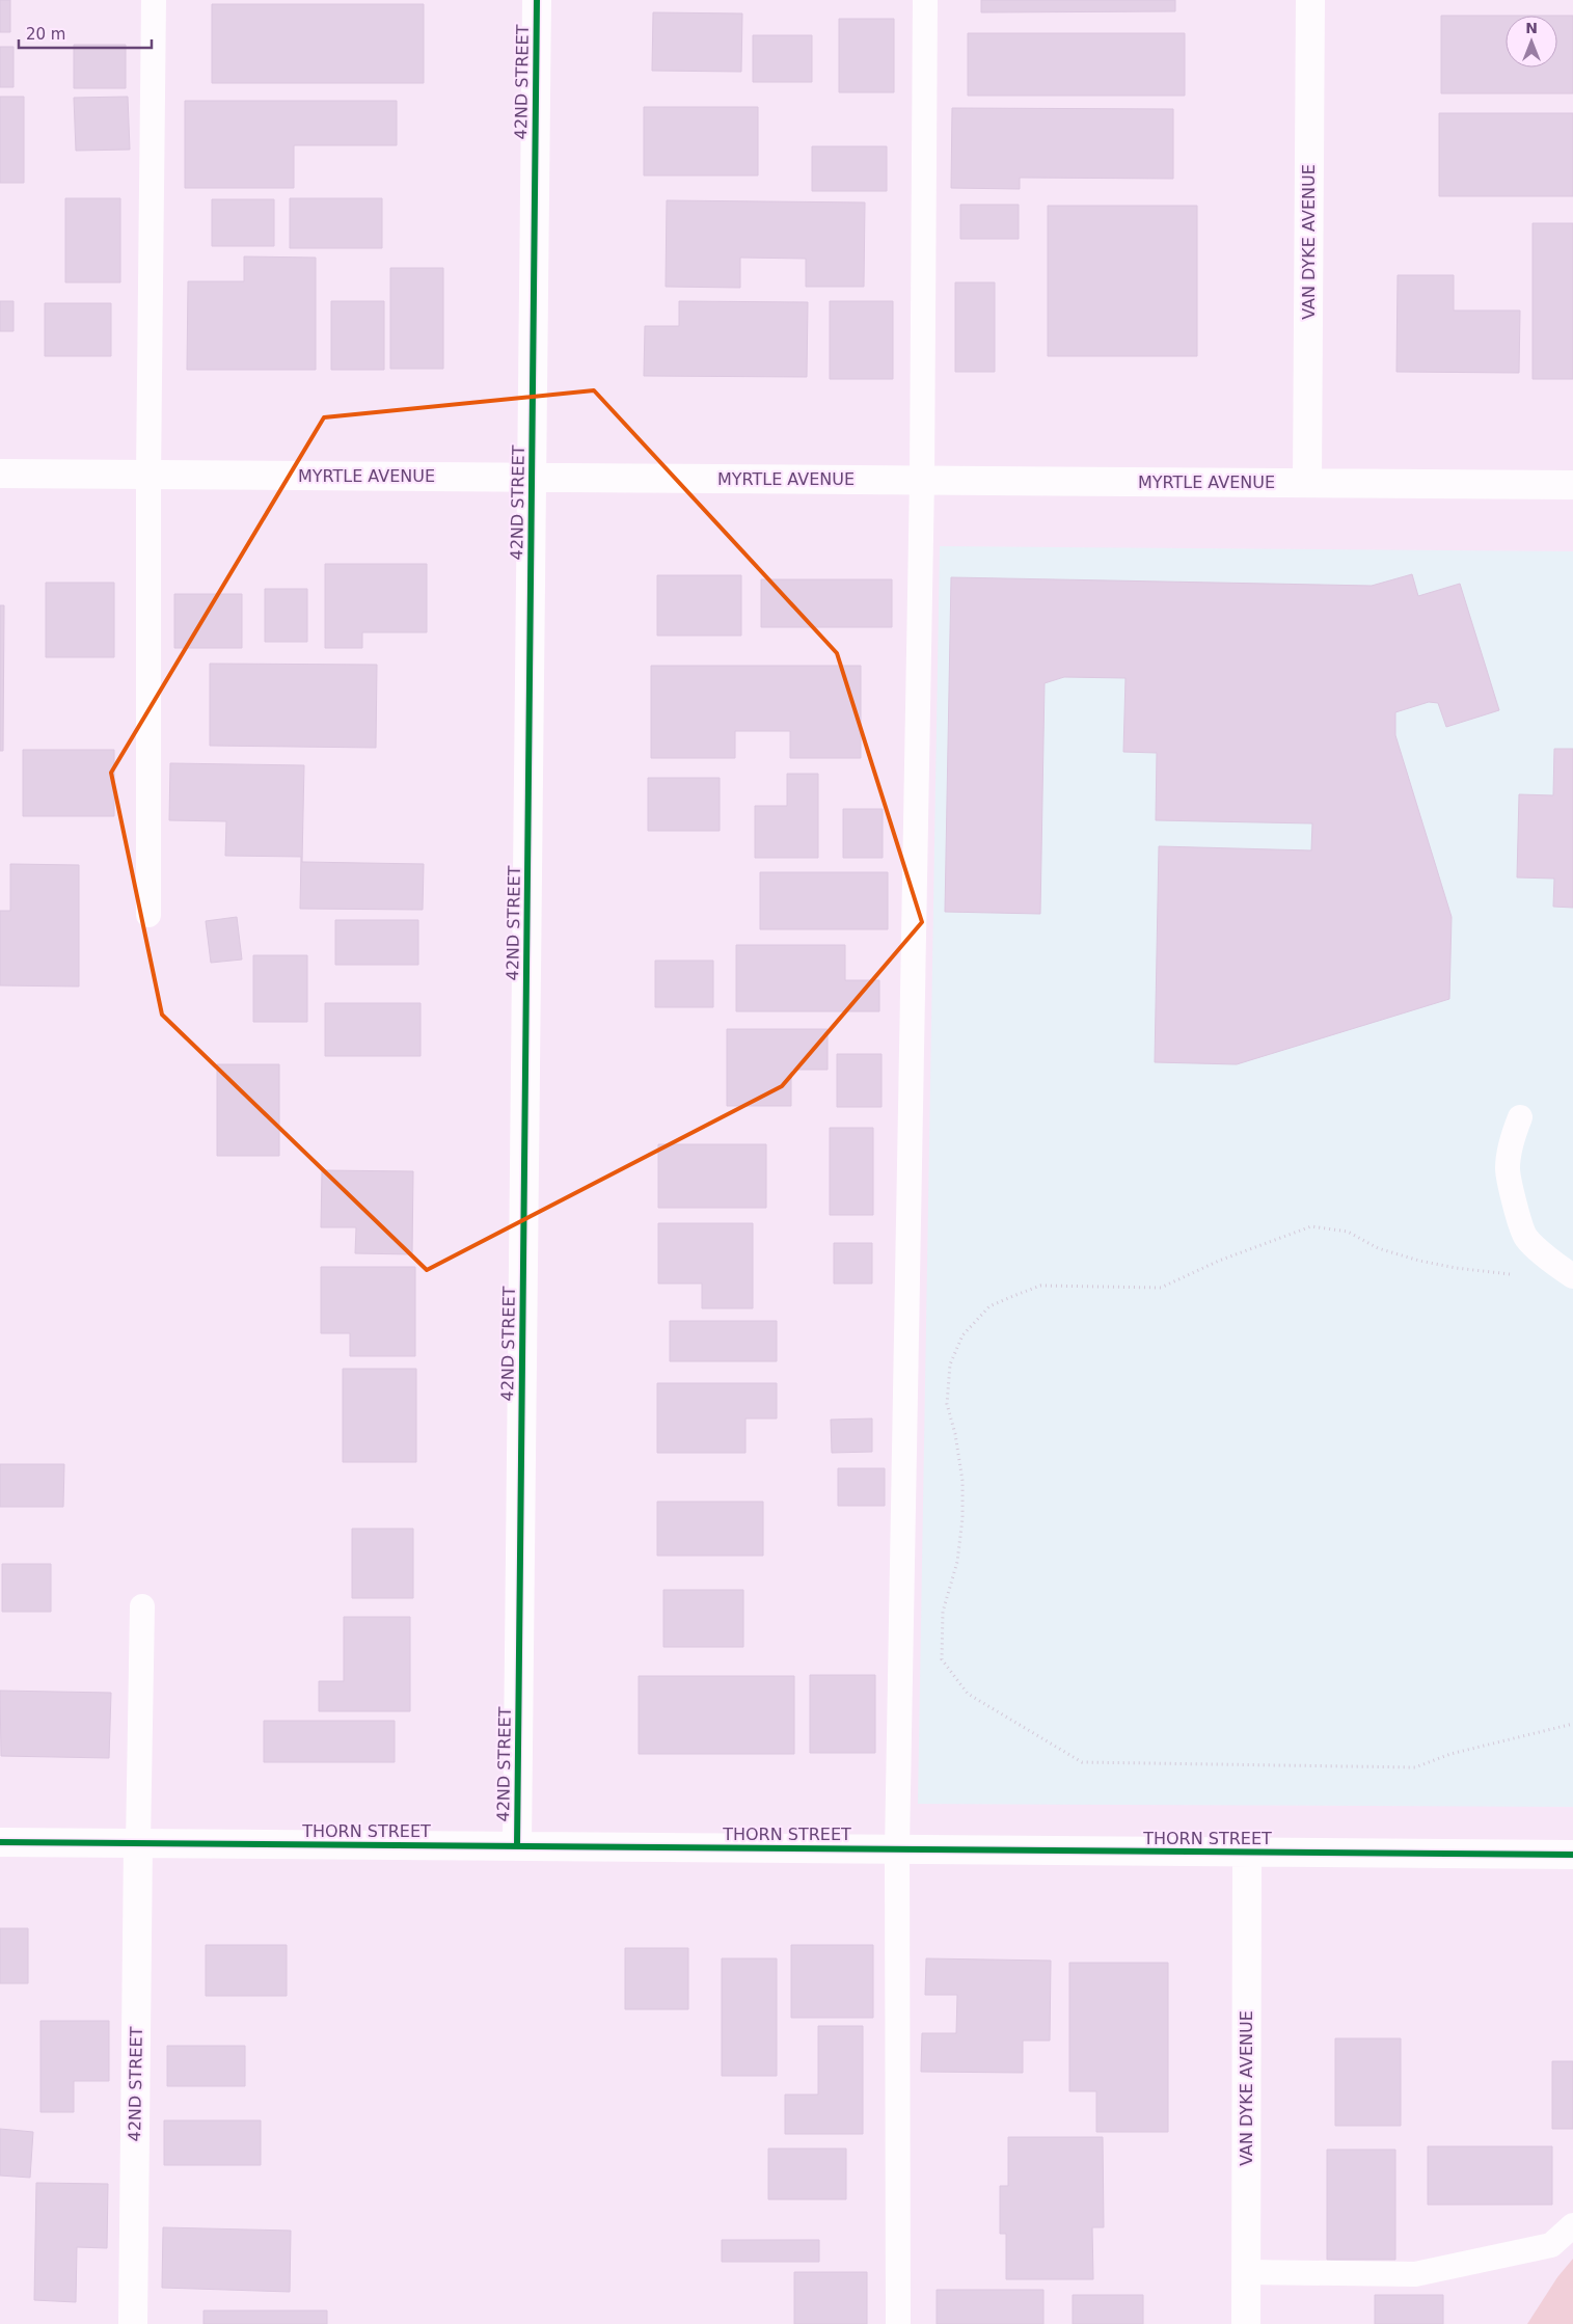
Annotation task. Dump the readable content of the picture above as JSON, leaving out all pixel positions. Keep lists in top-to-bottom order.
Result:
{
  "streets": {
    "street": [
      "42ND STREET",
      "VAN DYKE AVENUE",
      "MYRTLE AVENUE",
      "THORN STREET"
    ]
  },
  "crossings": [
    ["42ND STREET", "MYRTLE AVENUE"],
    ["42ND STREET", "THORN STREET"],
    ["VAN DYKE AVENUE", "MYRTLE AVENUE"],
    ["VAN DYKE AVENUE", "THORN STREET"]
  ],
  "scale_bar": "20 m",
  "north": "top"
}
